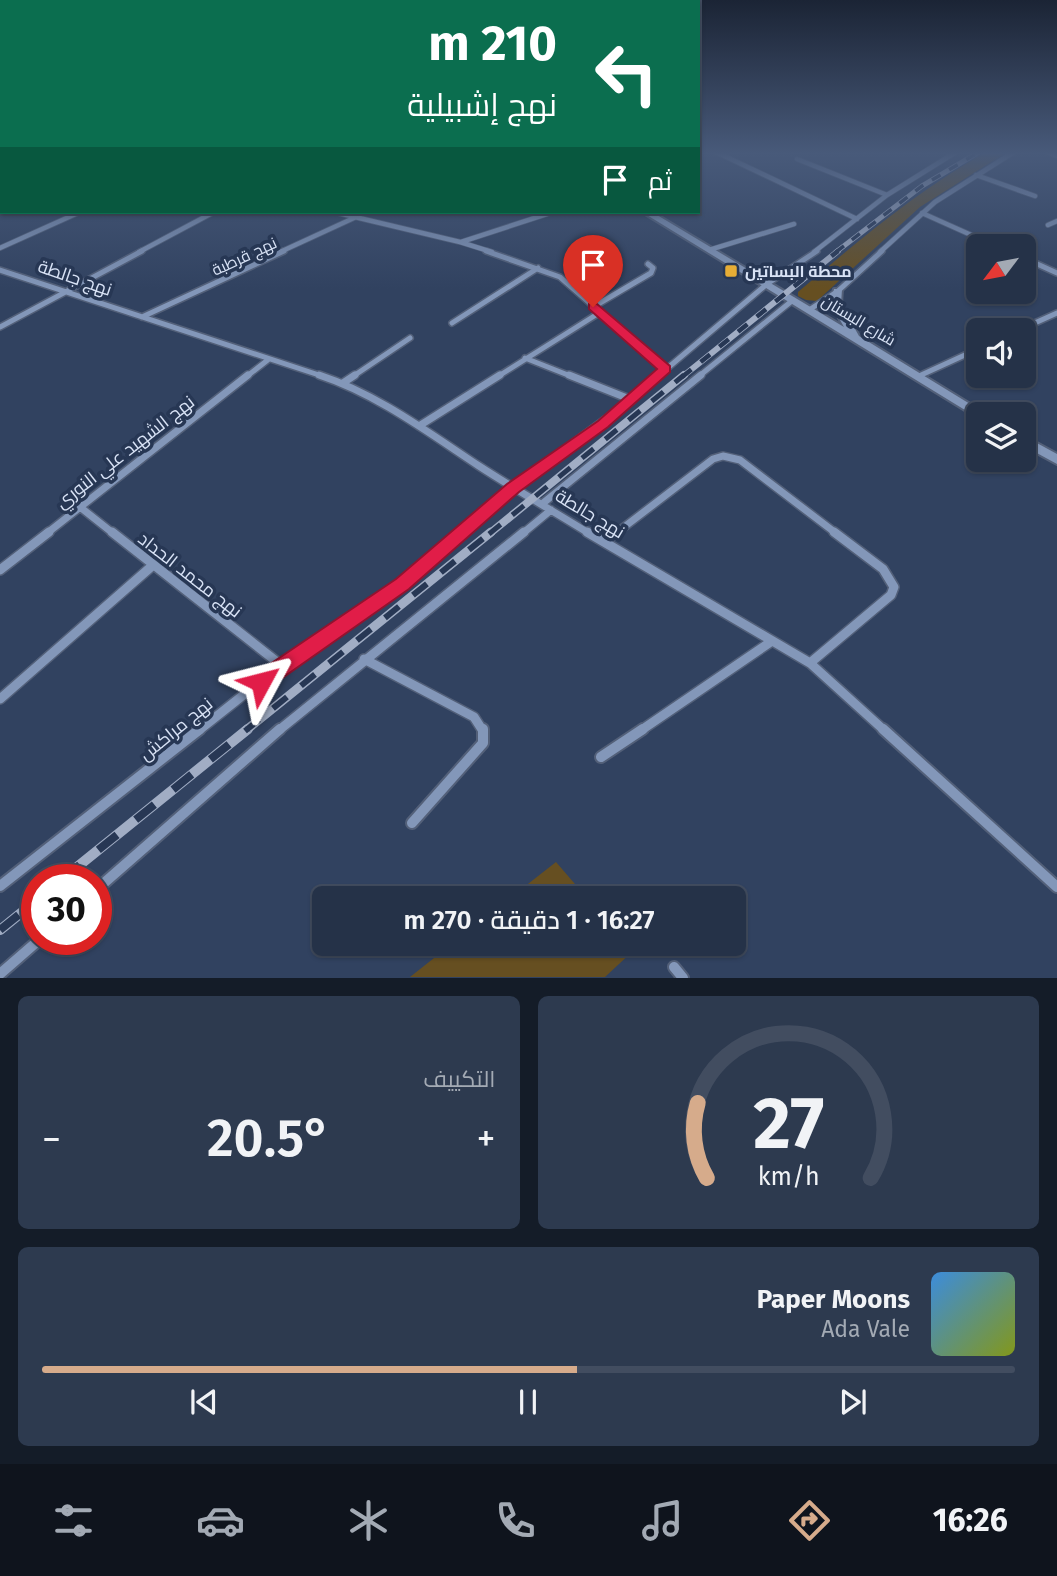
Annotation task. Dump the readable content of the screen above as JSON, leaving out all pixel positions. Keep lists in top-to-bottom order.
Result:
{
  "streets": {
    "main road": ["شارع البستان"],
    "street": [
      "نهج قرطبة",
      "نهج جالطة",
      "نهج الشهيد علي النوري",
      "نهج محمد الحداد",
      "نهج مراكش"
    ]
  },
  "crossings": [
    ["نهج قرطبة", "نهج جالطة"],
    ["نهج جالطة", "نهج الشهيد علي النوري"],
    ["نهج جالطة", "نهج مراكش"],
    ["شارع البستان", "نهج مراكش"],
    ["نهج الشهيد علي النوري", "نهج محمد الحداد"],
    ["نهج محمد الحداد", "نهج مراكش"]
  ],
  "places": {
    "transit": ["محطة البساتين"]
  },
  "north": "bottom left",
  "page": {
    "turn": ["210 m", "نهج إشبيلية"],
    "then": "ثم",
    "limit": "30",
    "trip": "16:27 · 1 دقيقة · 270 m",
    "tile": "التكييف",
    "heat": ["−", "20.5°", "+"],
    "song": ["Paper Moons", "Ada Vale"],
    "tabs": "16:26",
    "gauge": ["27", "km/h"]
  }
}
